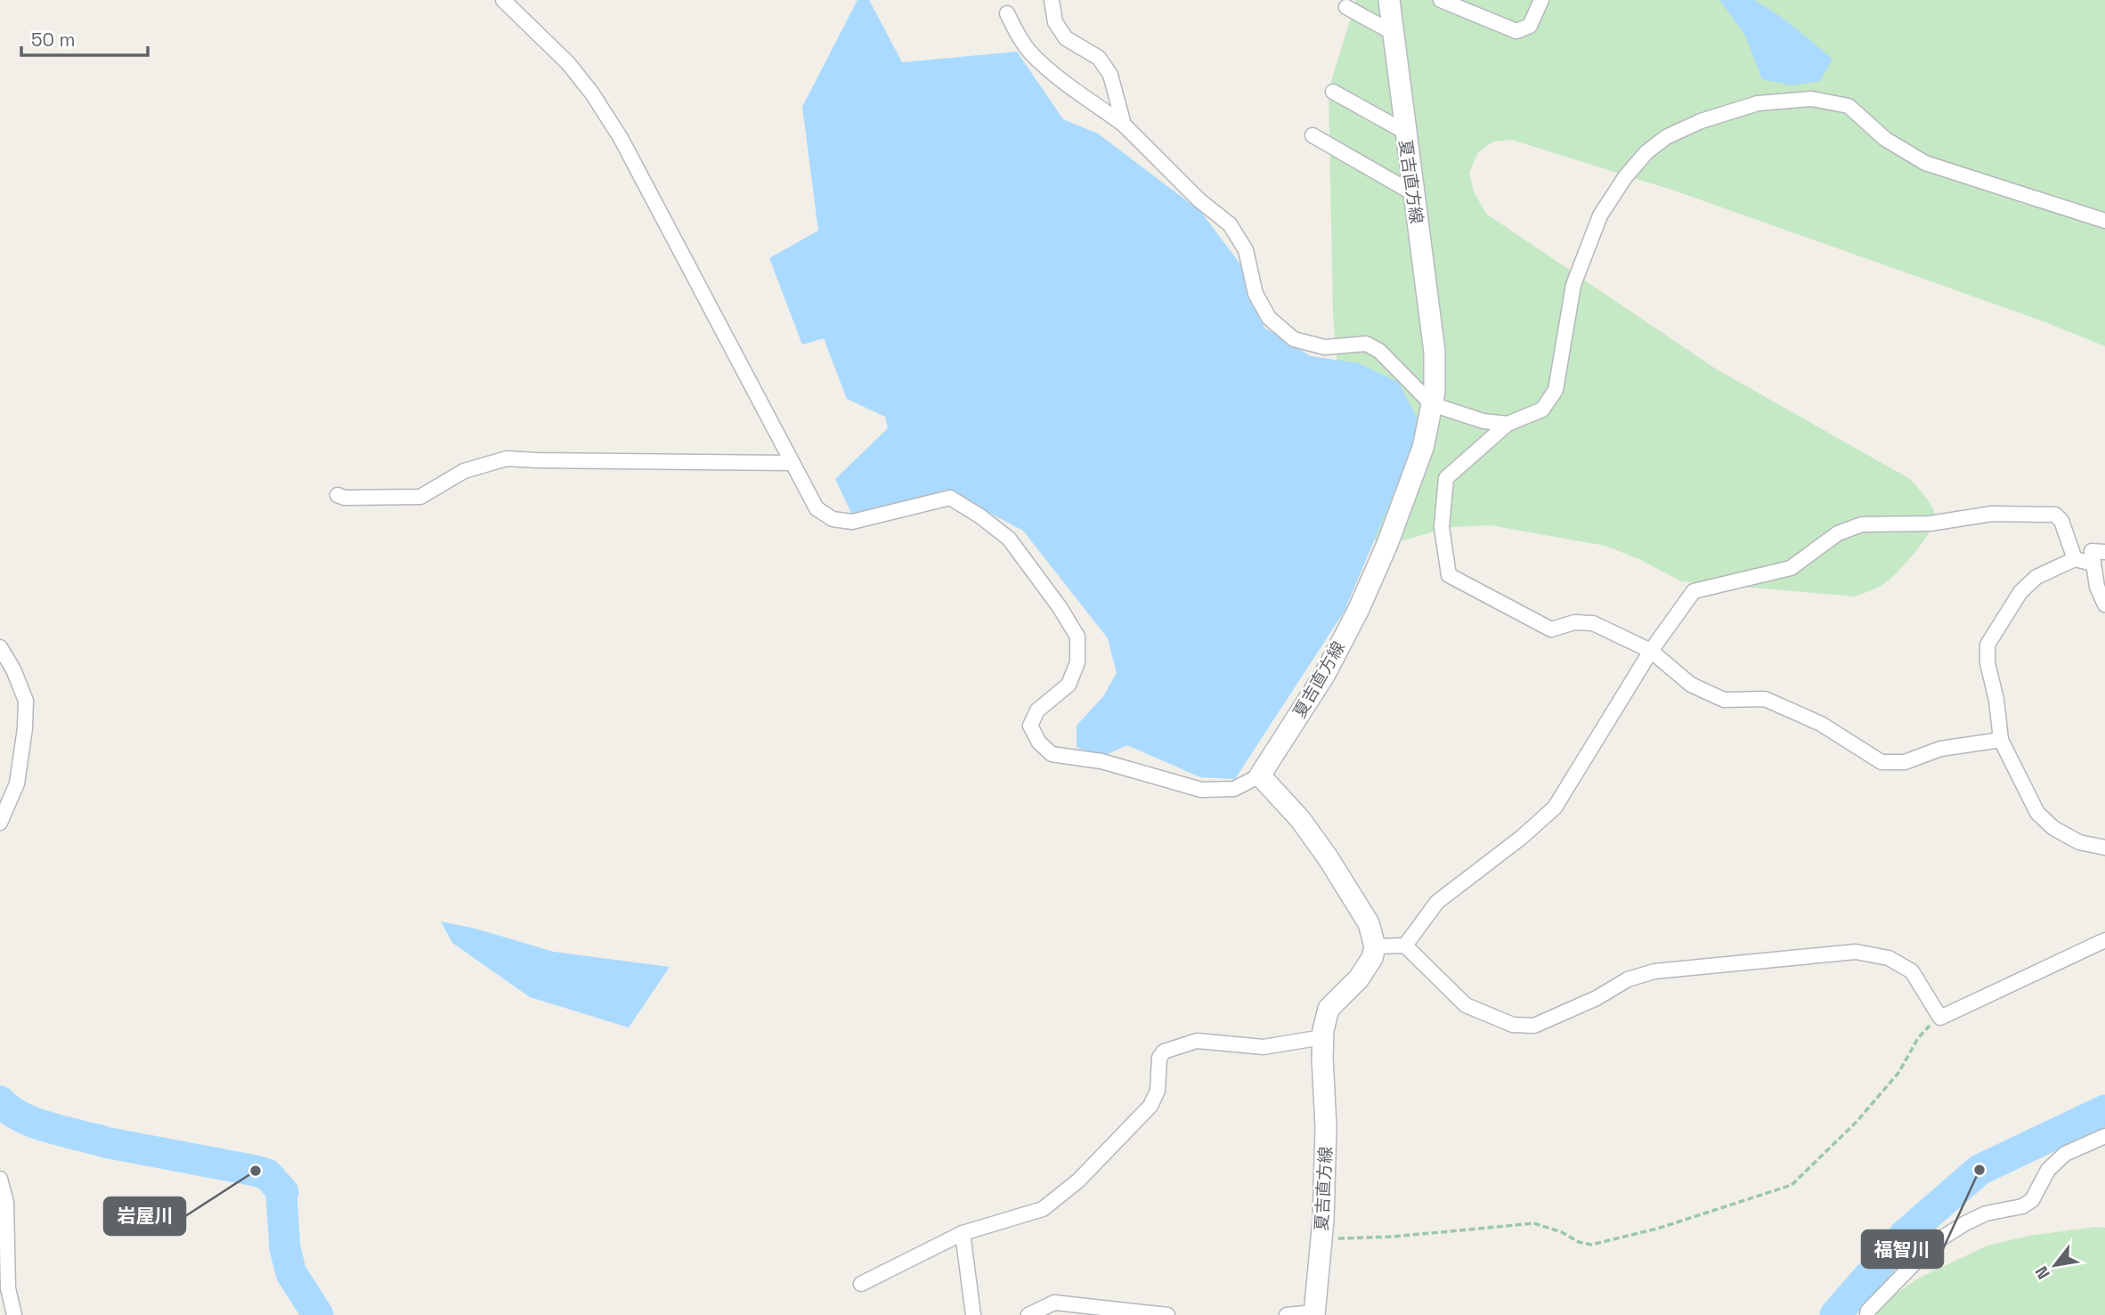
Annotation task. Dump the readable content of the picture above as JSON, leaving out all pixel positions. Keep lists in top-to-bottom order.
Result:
{
  "streets": {
    "main road": ["夏吉直方線"]
  },
  "places": ["福智川", "岩屋川"],
  "scale_bar": "50 m",
  "north": "bottom left"
}
